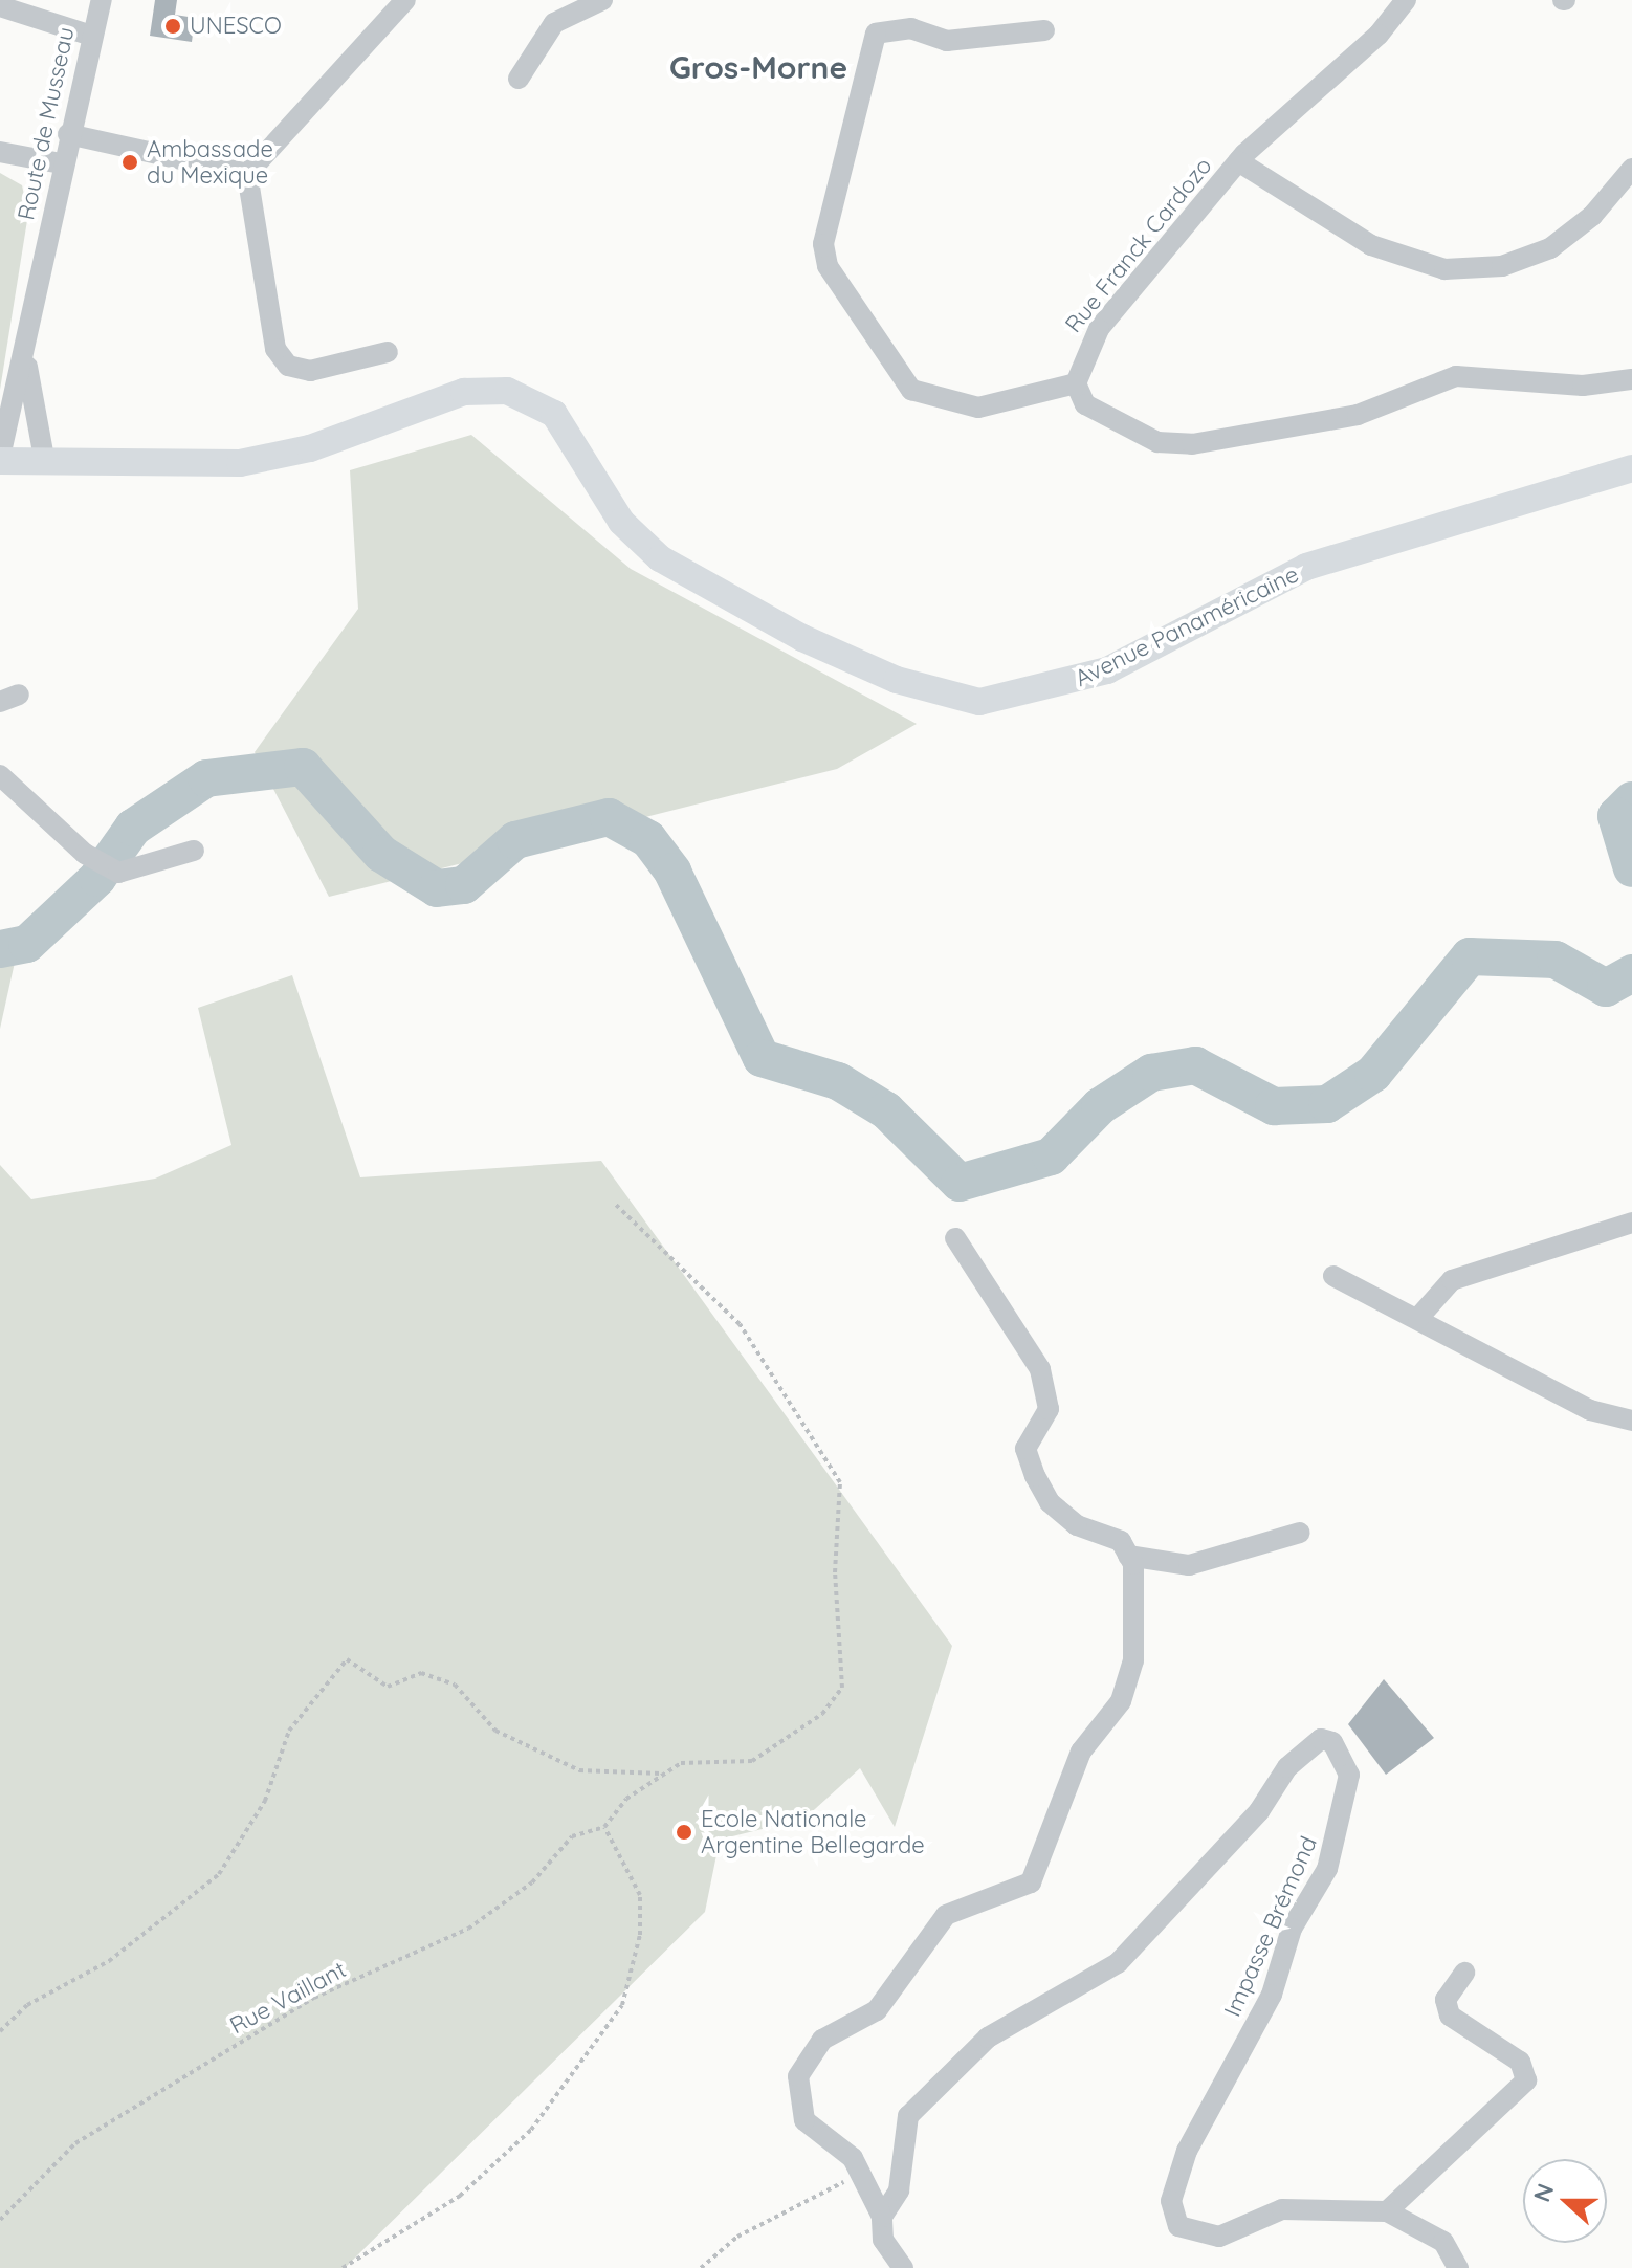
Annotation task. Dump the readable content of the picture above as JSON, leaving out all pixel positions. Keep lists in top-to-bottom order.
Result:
{
  "streets": {
    "main road": ["Avenue Panaméricaine"],
    "street": ["Route de Musseau", "Rue Franck Cardozo", "Impasse Brémond"],
    "path": ["Rue Vaillant"]
  },
  "crossings": [
    ["Route de Musseau", "Avenue Panaméricaine"]
  ],
  "districts": ["Gros-Morne"],
  "places": ["UNESCO", "Ambassade du Mexique", "Ecole Nationale Argentine Bellegarde"],
  "north": "left"
}
